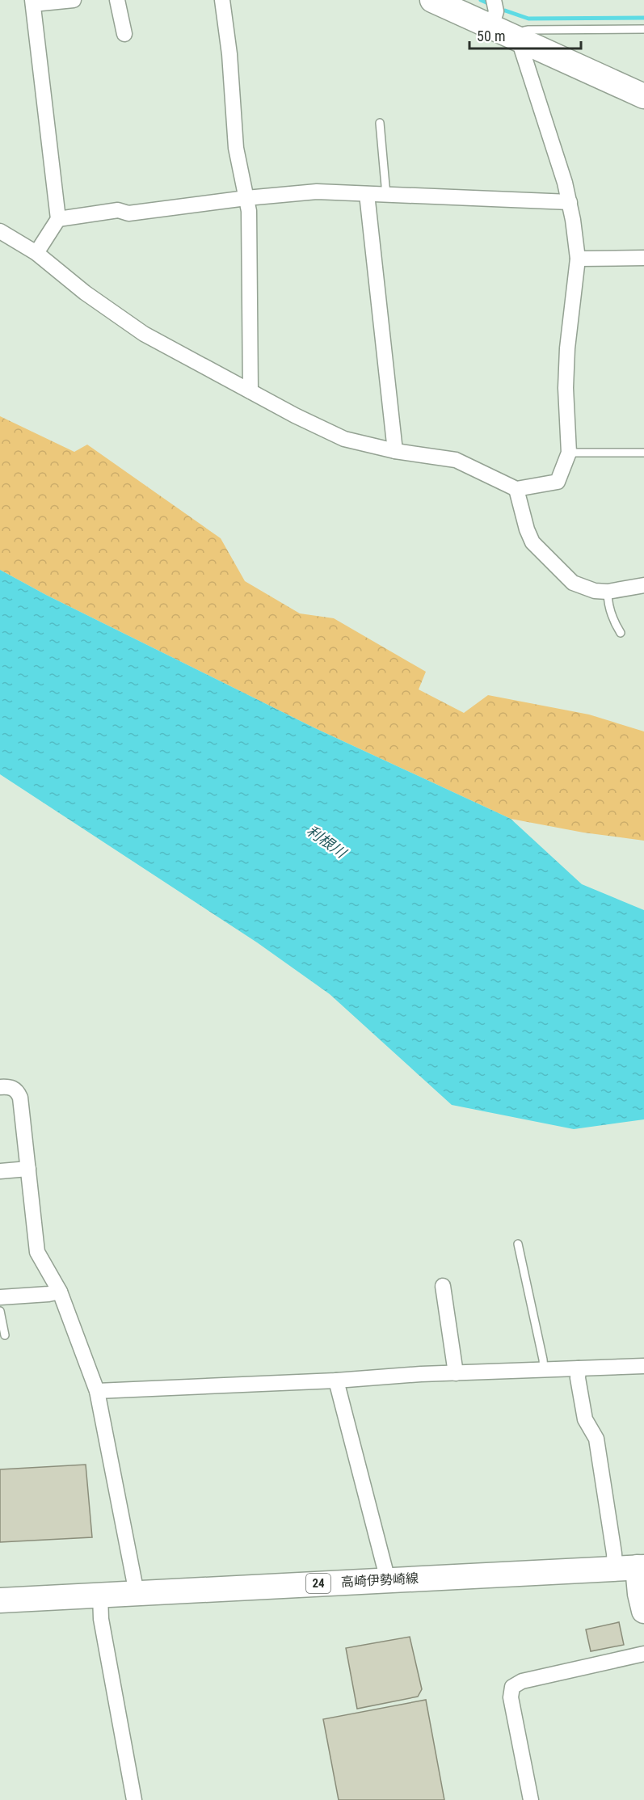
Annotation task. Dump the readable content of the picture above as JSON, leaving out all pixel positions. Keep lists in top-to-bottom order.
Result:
{
  "streets": {
    "main road": ["高崎伊勢崎線", "24"]
  },
  "water": ["利根川"],
  "scale_bar": "50 m"
}
